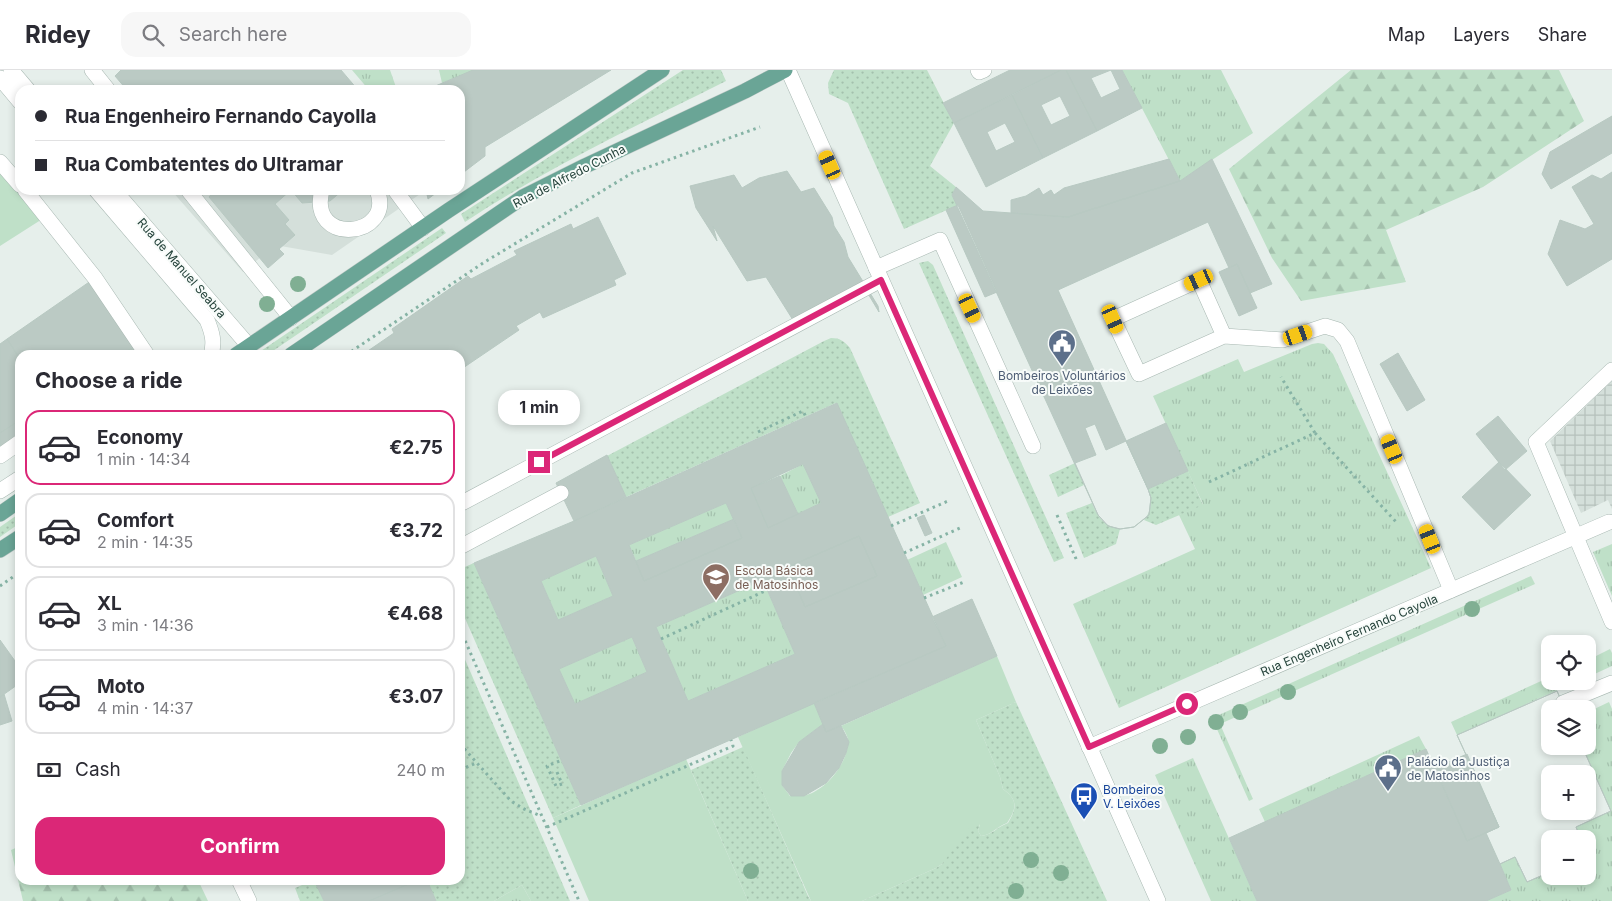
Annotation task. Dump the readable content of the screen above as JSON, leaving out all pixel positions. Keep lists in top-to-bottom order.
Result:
{
  "streets": {
    "main road": ["Rua de Alfredo Cunha"],
    "street": ["Rua de Manuel Seabra", "Rua Engenheiro Fernando Cayolla"]
  },
  "places": {
    "public building": ["Bombeiros Voluntários de Leixões", "Palácio da Justiça de Matosinhos"],
    "school or university": ["Escola Básica de Matosinhos"],
    "bus stop": ["Bombeiros V. Leixões"]
  },
  "page": {
    "header": "Ridey",
    "search": "Search here",
    "nav": ["Map", "Layers", "Share"],
    "banner": ["Rua Engenheiro Fernando Cayolla", "Rua Combatentes do Ultramar"],
    "heading": "Choose a ride",
    "bubble": "1 min",
    "list": [
      {
        "name": "Economy",
        "note": "1 min · 14:34",
        "value": "€2.75"
      },
      {
        "name": "Comfort",
        "note": "2 min · 14:35",
        "value": "€3.72"
      },
      {
        "name": "XL",
        "note": "3 min · 14:36",
        "value": "€4.68"
      },
      {
        "name": "Moto",
        "note": "4 min · 14:37",
        "value": "€3.07"
      }
    ],
    "map_buttons": ["+", "−"],
    "pay": ["Cash", "240 m"],
    "buttons": "Confirm"
  }
}
